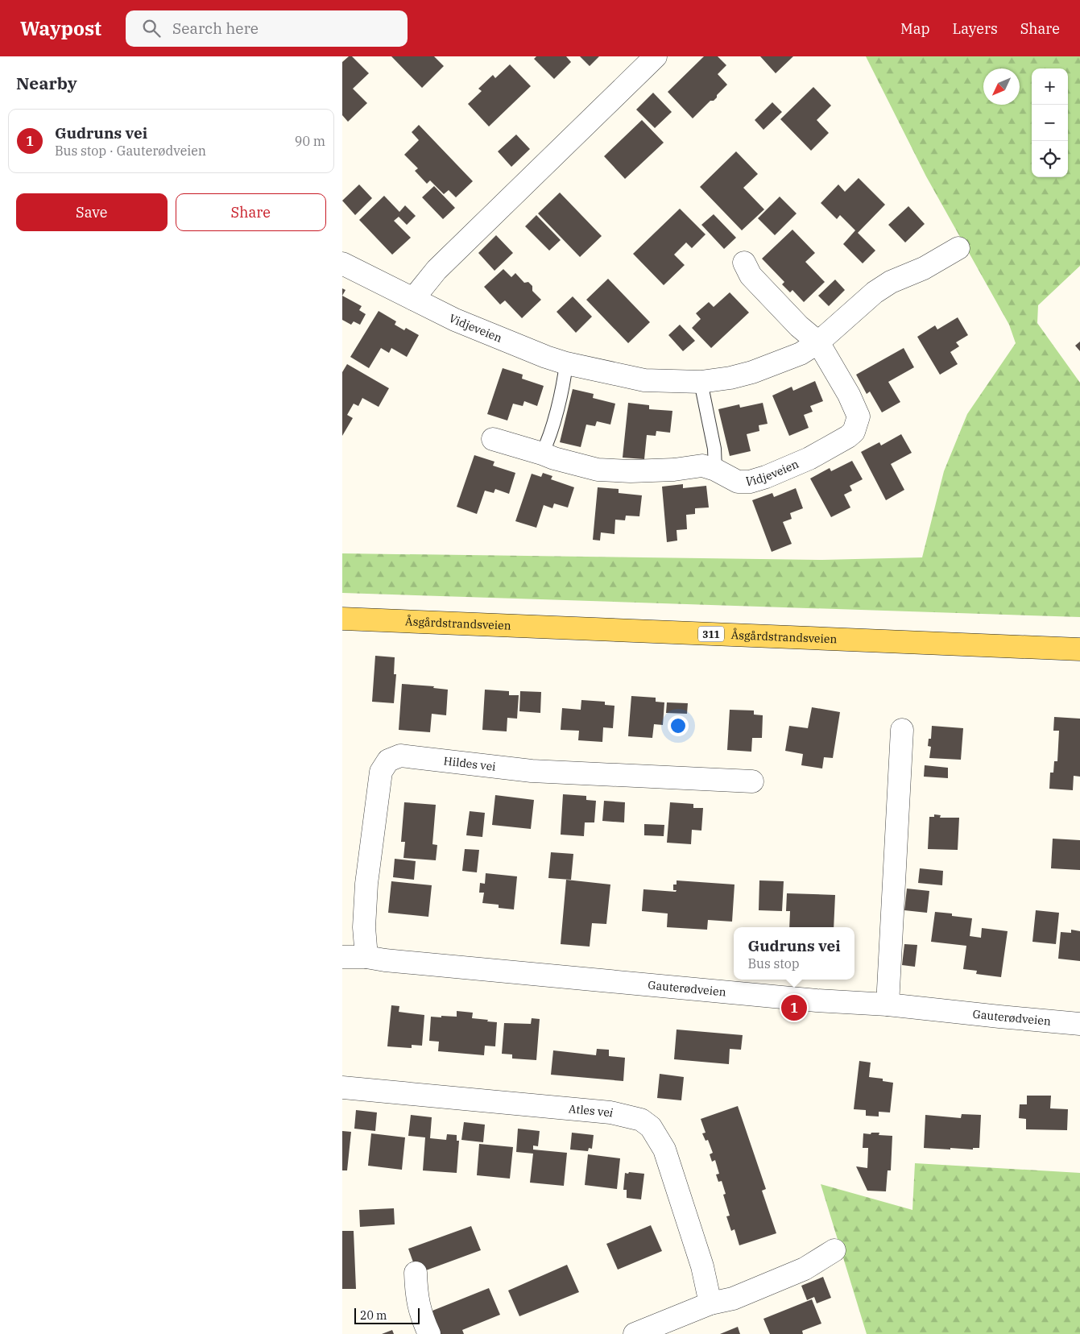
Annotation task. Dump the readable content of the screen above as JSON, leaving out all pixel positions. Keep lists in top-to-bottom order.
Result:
{
  "streets": {
    "main road": ["Åsgårdstrandsveien", "311"],
    "street": [
      "Vidjeveien",
      "Hildes vei",
      "Gauterødveien",
      "Atles vei"
    ]
  },
  "crossings": [
    ["Hildes vei", "Gauterødveien"]
  ],
  "scale_bar": "20 m",
  "north": "bottom left",
  "page": {
    "header": "Waypost",
    "search": "Search here",
    "nav": ["Map", "Layers", "Share"],
    "heading": "Nearby",
    "map_buttons": ["+", "−"],
    "list": [
      {
        "mark": "1",
        "name": "Gudruns vei",
        "note": "Bus stop · Gauterødveien",
        "value": "90 m"
      }
    ],
    "buttons": ["Save", "Share"],
    "popup": ["Gudruns vei", "Bus stop"],
    "pins": "1",
    "scale": "20 m"
  }
}
